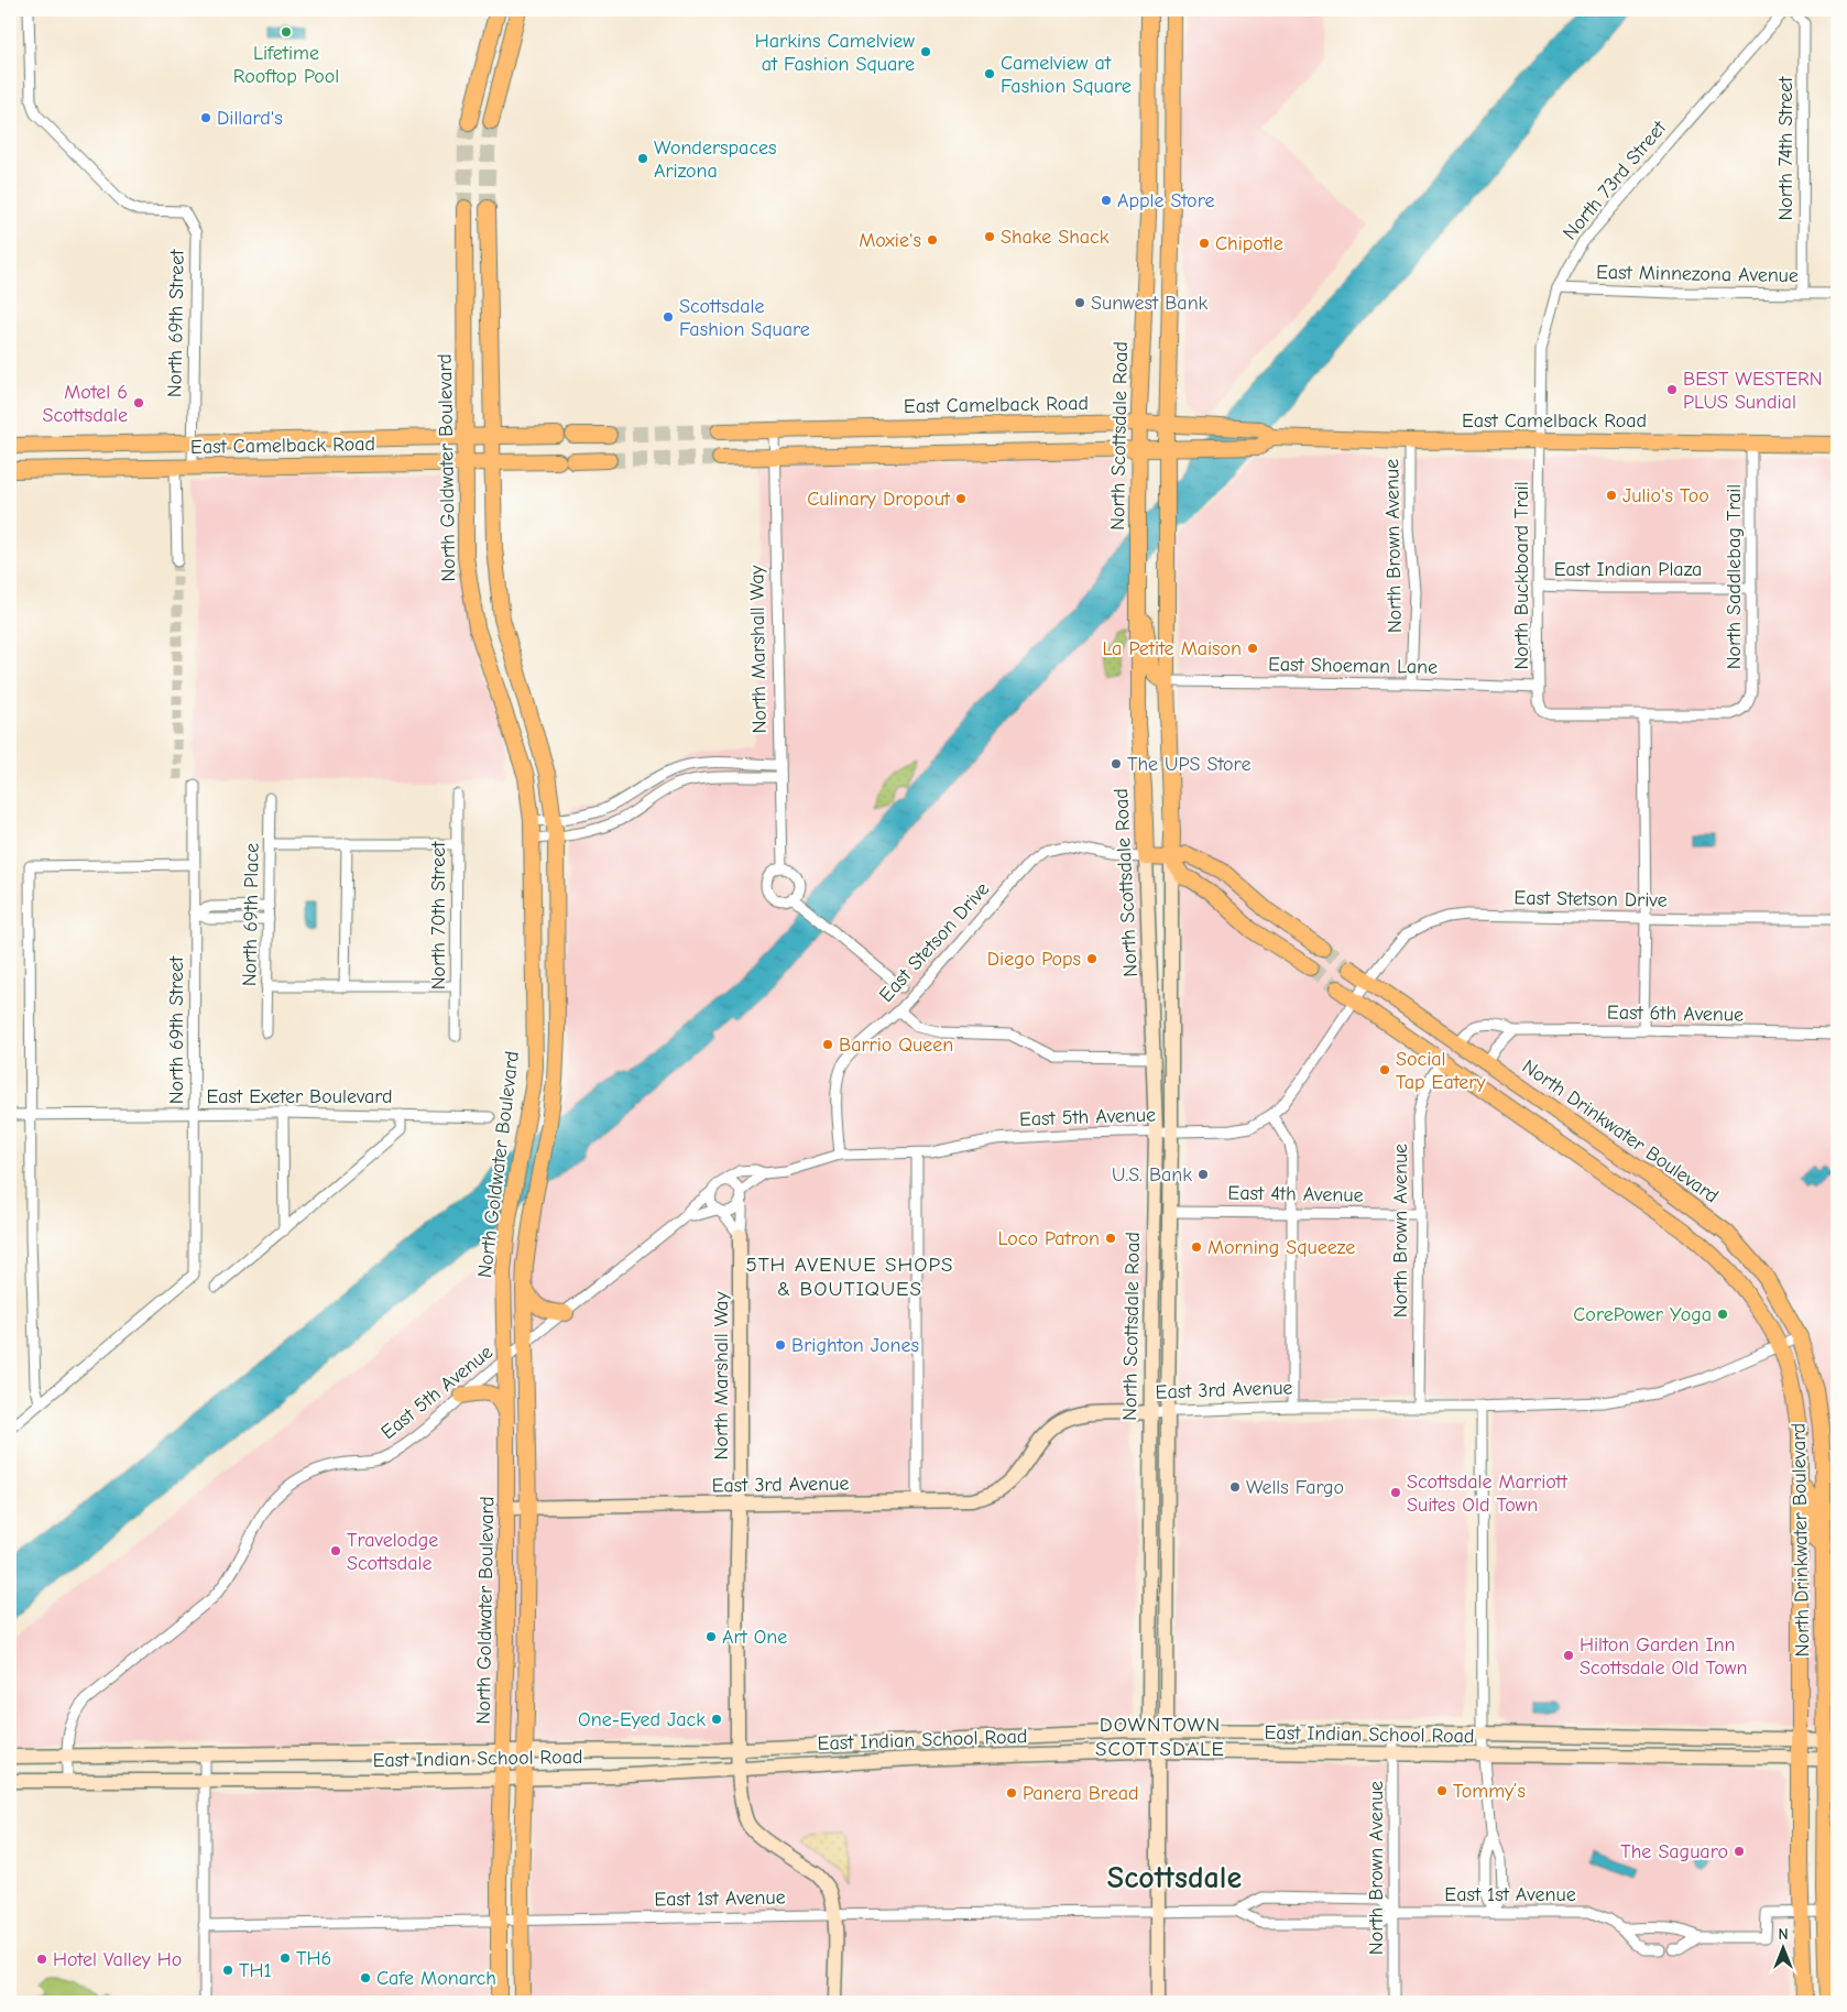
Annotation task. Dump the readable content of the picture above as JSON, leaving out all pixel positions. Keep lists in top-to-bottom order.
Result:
{
  "streets": {
    "main road": [
      "East Camelback Road",
      "North Scottsdale Road",
      "North Goldwater Boulevard",
      "North Marshall Way",
      "North Drinkwater Boulevard",
      "East 3rd Avenue",
      "East Indian School Road"
    ],
    "street": [
      "North 74th Street",
      "North 73rd Street",
      "East Minnezona Avenue",
      "North 69th Street",
      "North Brown Avenue",
      "East Indian Plaza",
      "North Buckboard Trail",
      "North Saddlebag Trail",
      "East Shoeman Lane",
      "East Stetson Drive",
      "North 69th Place",
      "North 70th Street",
      "East 6th Avenue",
      "East Exeter Boulevard",
      "East 5th Avenue",
      "East 4th Avenue",
      "East 1st Avenue"
    ]
  },
  "crossings": [
    ["North 74th Street", "East Minnezona Avenue"],
    ["North 73rd Street", "East Minnezona Avenue"],
    ["North 73rd Street", "East Camelback Road"],
    ["North 73rd Street", "North Buckboard Trail"],
    ["North 69th Street", "East Camelback Road"],
    ["North 69th Street", "East Exeter Boulevard"],
    ["East Camelback Road", "North Scottsdale Road"],
    ["East Camelback Road", "North Goldwater Boulevard"],
    ["East Camelback Road", "North Brown Avenue"],
    ["East Camelback Road", "North Buckboard Trail"],
    ["East Camelback Road", "North Saddlebag Trail"],
    ["East Camelback Road", "North Marshall Way"],
    ["North Scottsdale Road", "East Shoeman Lane"],
    ["North Scottsdale Road", "East Stetson Drive"],
    ["North Scottsdale Road", "East 5th Avenue"],
    ["North Scottsdale Road", "East 4th Avenue"],
    ["North Scottsdale Road", "East 3rd Avenue"],
    ["North Scottsdale Road", "East Indian School Road"],
    ["North Scottsdale Road", "East 1st Avenue"],
    ["North Goldwater Boulevard", "East 5th Avenue"],
    ["North Goldwater Boulevard", "East 3rd Avenue"],
    ["North Goldwater Boulevard", "East Indian School Road"],
    ["North Goldwater Boulevard", "East 1st Avenue"],
    ["North Brown Avenue", "East Shoeman Lane"],
    ["North Brown Avenue", "North Drinkwater Boulevard"],
    ["North Brown Avenue", "East 4th Avenue"],
    ["North Brown Avenue", "East 3rd Avenue"],
    ["North Brown Avenue", "East Indian School Road"],
    ["North Brown Avenue", "East 1st Avenue"],
    ["East Indian Plaza", "North Buckboard Trail"],
    ["East Indian Plaza", "North Saddlebag Trail"],
    ["North Buckboard Trail", "North Saddlebag Trail"],
    ["North Buckboard Trail", "East Shoeman Lane"],
    ["North Marshall Way", "East 5th Avenue"],
    ["North Marshall Way", "East 3rd Avenue"],
    ["North Marshall Way", "East Indian School Road"],
    ["North Marshall Way", "East 1st Avenue"],
    ["East Stetson Drive", "East 5th Avenue"],
    ["East Stetson Drive", "North Drinkwater Boulevard"],
    ["East 6th Avenue", "North Drinkwater Boulevard"],
    ["East 5th Avenue", "North Drinkwater Boulevard"],
    ["East 5th Avenue", "East Indian School Road"],
    ["North Drinkwater Boulevard", "East 3rd Avenue"],
    ["North Drinkwater Boulevard", "East Indian School Road"],
    ["North Drinkwater Boulevard", "East 1st Avenue"]
  ],
  "districts": ["5TH AVENUE SHOPS & BOUTIQUES", "DOWNTOWN SCOTTSDALE", "Scottsdale"],
  "places": [
    "Lifetime Rooftop Pool",
    "Harkins Camelview at Fashion Square",
    "Camelview at Fashion Square",
    "Dillard's",
    "Wonderspaces Arizona",
    "Apple Store",
    "Shake Shack",
    "Moxie's",
    "Chipotle",
    "Sunwest Bank",
    "Scottsdale Fashion Square",
    "BEST WESTERN PLUS Sundial",
    "Motel 6 Scottsdale",
    "Julio's Too",
    "Culinary Dropout",
    "La Petite Maison",
    "The UPS Store",
    "Diego Pops",
    "Barrio Queen",
    "Social Tap Eatery",
    "U.S. Bank",
    "Loco Patron",
    "Morning Squeeze",
    "CorePower Yoga",
    "Brighton Jones",
    "Wells Fargo",
    "Scottsdale Marriott Suites Old Town",
    "Travelodge Scottsdale",
    "Art One",
    "Hilton Garden Inn Scottsdale Old Town",
    "One-Eyed Jack",
    "Tommy’s",
    "Panera Bread",
    "The Saguaro",
    "TH6",
    "Hotel Valley Ho",
    "TH1",
    "Cafe Monarch"
  ],
  "north": "top"
}
